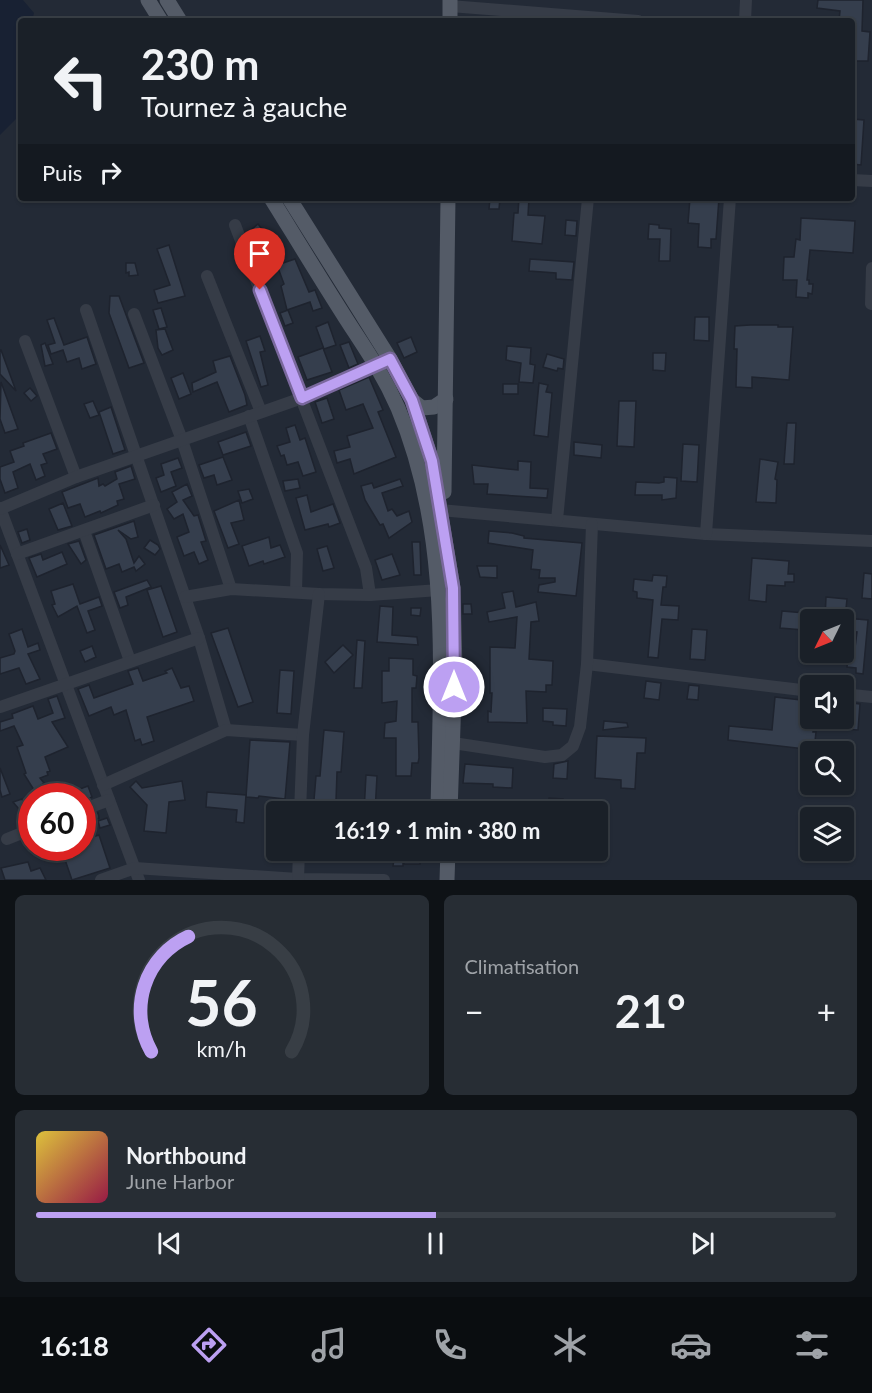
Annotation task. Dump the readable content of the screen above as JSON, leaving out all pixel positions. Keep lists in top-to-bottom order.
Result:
{
  "north": "bottom left",
  "page": {
    "turn": ["230 m", "Tournez à gauche"],
    "then": "Puis",
    "limit": "60",
    "trip": "16:19 · 1 min · 380 m",
    "tile": "Climatisation",
    "heat": ["−", "21°", "+"],
    "song": ["Northbound", "June Harbor"],
    "tabs": "16:18",
    "gauge": ["56", "km/h"]
  }
}
